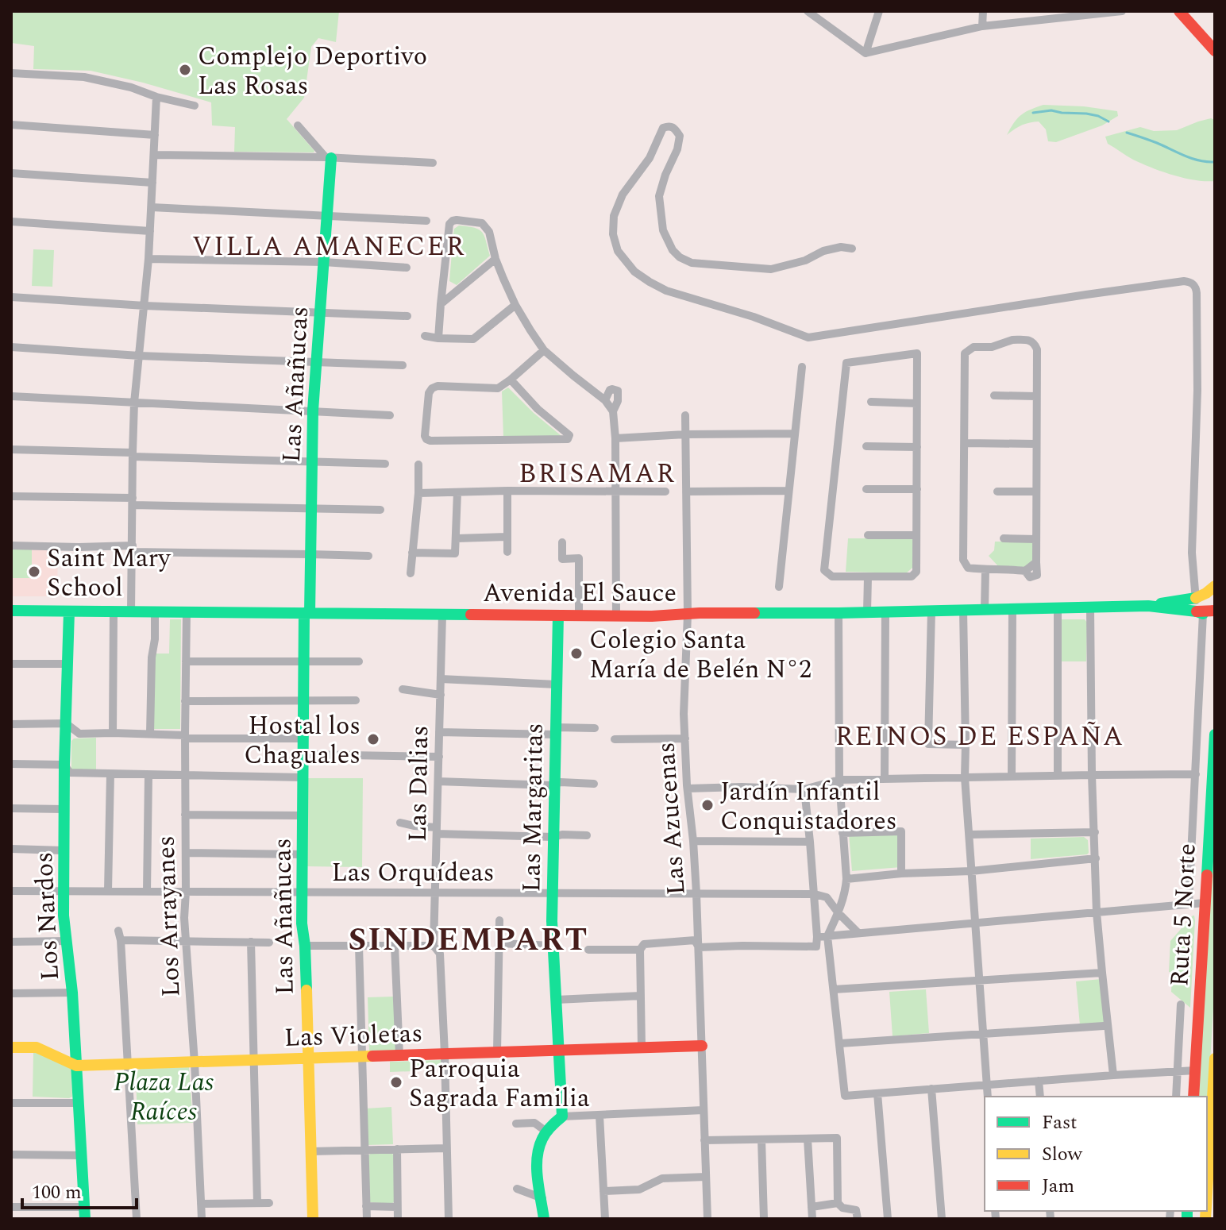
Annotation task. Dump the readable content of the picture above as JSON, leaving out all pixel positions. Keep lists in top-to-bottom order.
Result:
{
  "streets": {
    "main road": [
      "Las Añañucas",
      "Avenida El Sauce",
      "Las Margaritas",
      "Ruta 5 Norte",
      "Los Nardos",
      "Las Violetas"
    ],
    "street": [
      "Las Dalias",
      "Las Azucenas",
      "Las Orquídeas",
      "Los Arrayanes"
    ]
  },
  "crossings": [
    ["Las Añañucas", "Avenida El Sauce"],
    ["Las Añañucas", "Las Orquídeas"],
    ["Las Añañucas", "Las Violetas"],
    ["Avenida El Sauce", "Las Dalias"],
    ["Avenida El Sauce", "Las Margaritas"],
    ["Avenida El Sauce", "Las Azucenas"],
    ["Avenida El Sauce", "Los Nardos"],
    ["Avenida El Sauce", "Los Arrayanes"],
    ["Las Dalias", "Las Orquídeas"],
    ["Las Dalias", "Las Violetas"],
    ["Las Margaritas", "Las Orquídeas"],
    ["Las Margaritas", "Las Violetas"],
    ["Las Azucenas", "Las Orquídeas"],
    ["Las Azucenas", "Las Violetas"],
    ["Las Orquídeas", "Los Nardos"],
    ["Las Orquídeas", "Los Arrayanes"],
    ["Los Nardos", "Las Violetas"],
    ["Los Arrayanes", "Las Violetas"]
  ],
  "districts": [
    "VILLA AMANECER",
    "BRISAMAR",
    "REINOS DE ESPAÑA",
    "SINDEMPART"
  ],
  "parks": ["Plaza Las Raíces"],
  "places": [
    "Complejo Deportivo Las Rosas",
    "Saint Mary School",
    "Colegio Santa María de Belén N°2",
    "Hostal los Chaguales",
    "Jardín Infantil Conquistadores",
    "Parroquia Sagrada Familia"
  ],
  "legend": ["Fast", "Slow", "Jam"],
  "scale_bar": "100 m"
}
